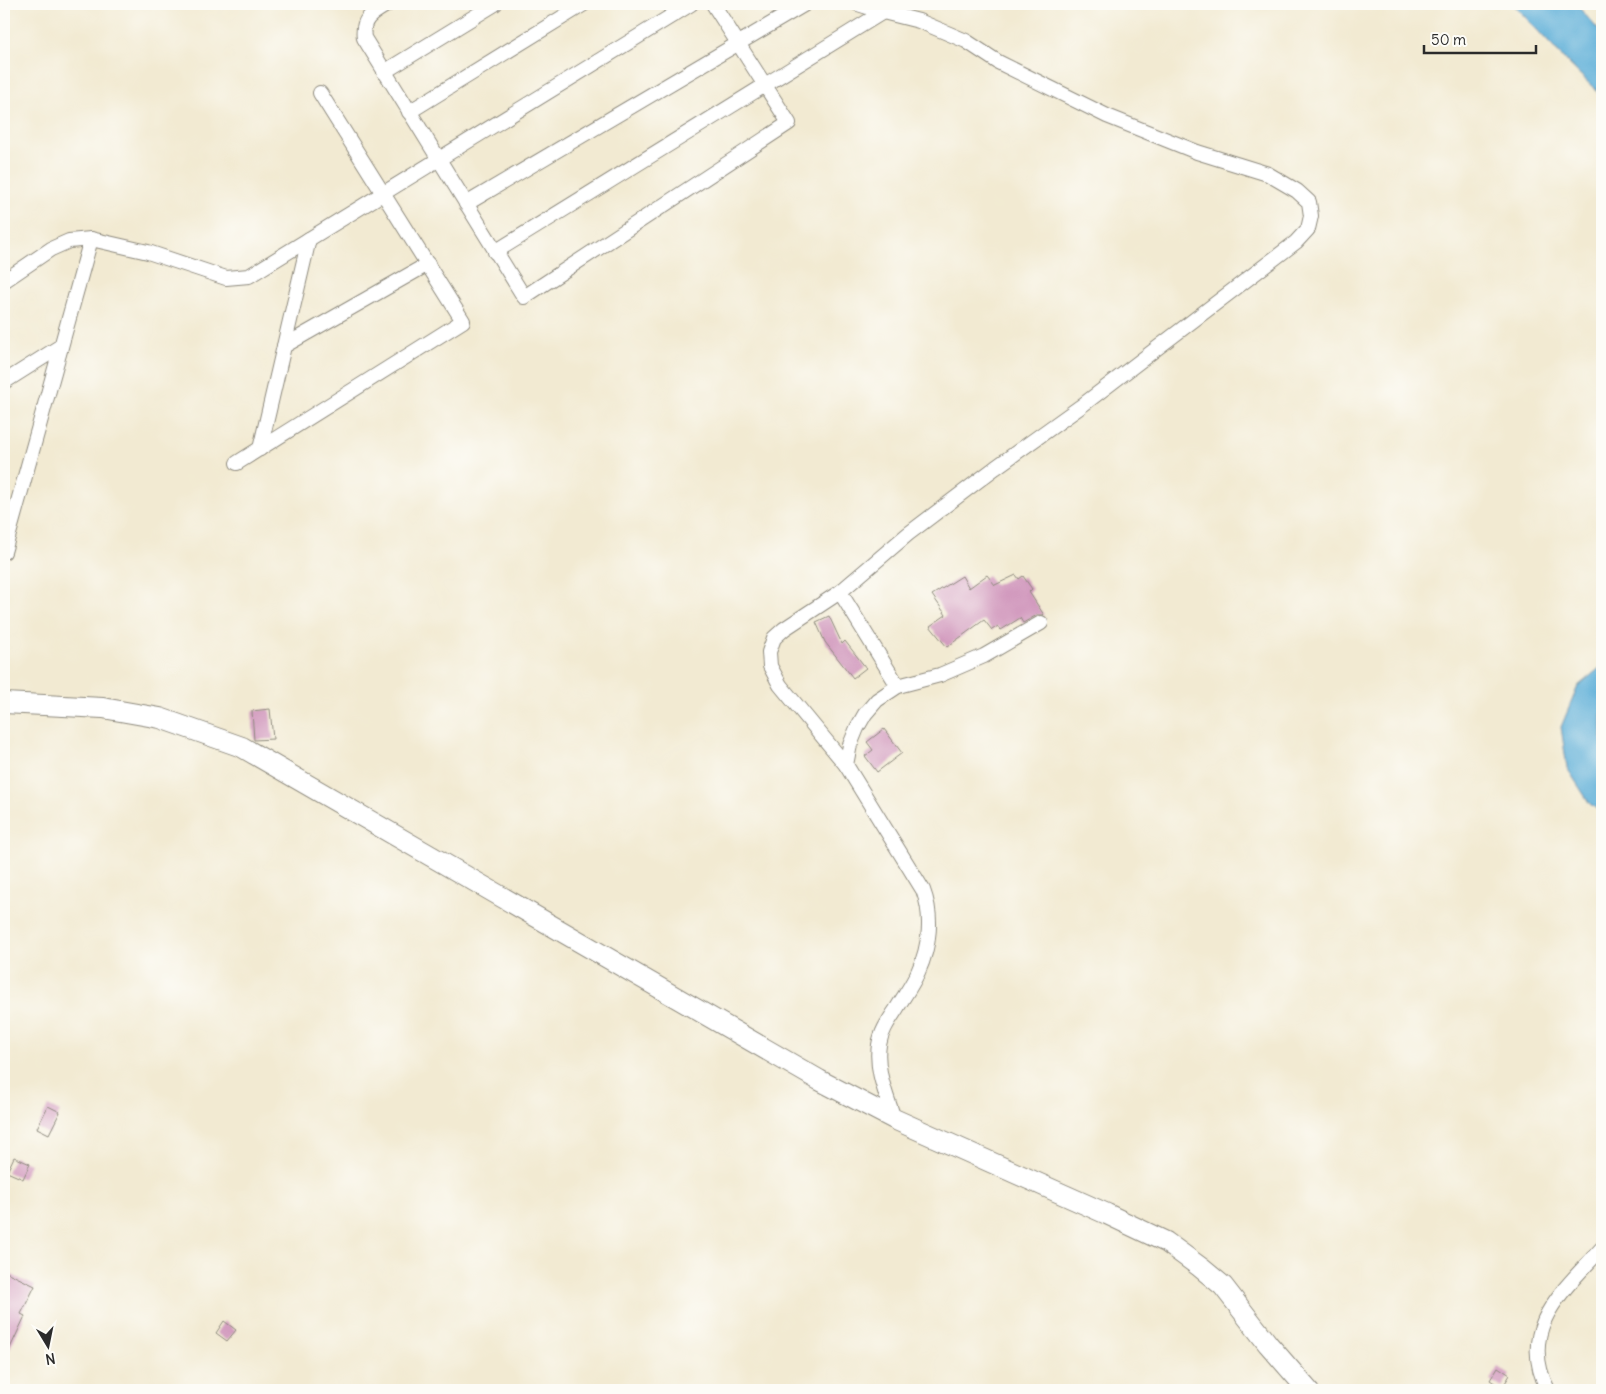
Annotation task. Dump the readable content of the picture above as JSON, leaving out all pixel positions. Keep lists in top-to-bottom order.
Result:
{
  "scale_bar": "50 m",
  "north": "bottom"
}
